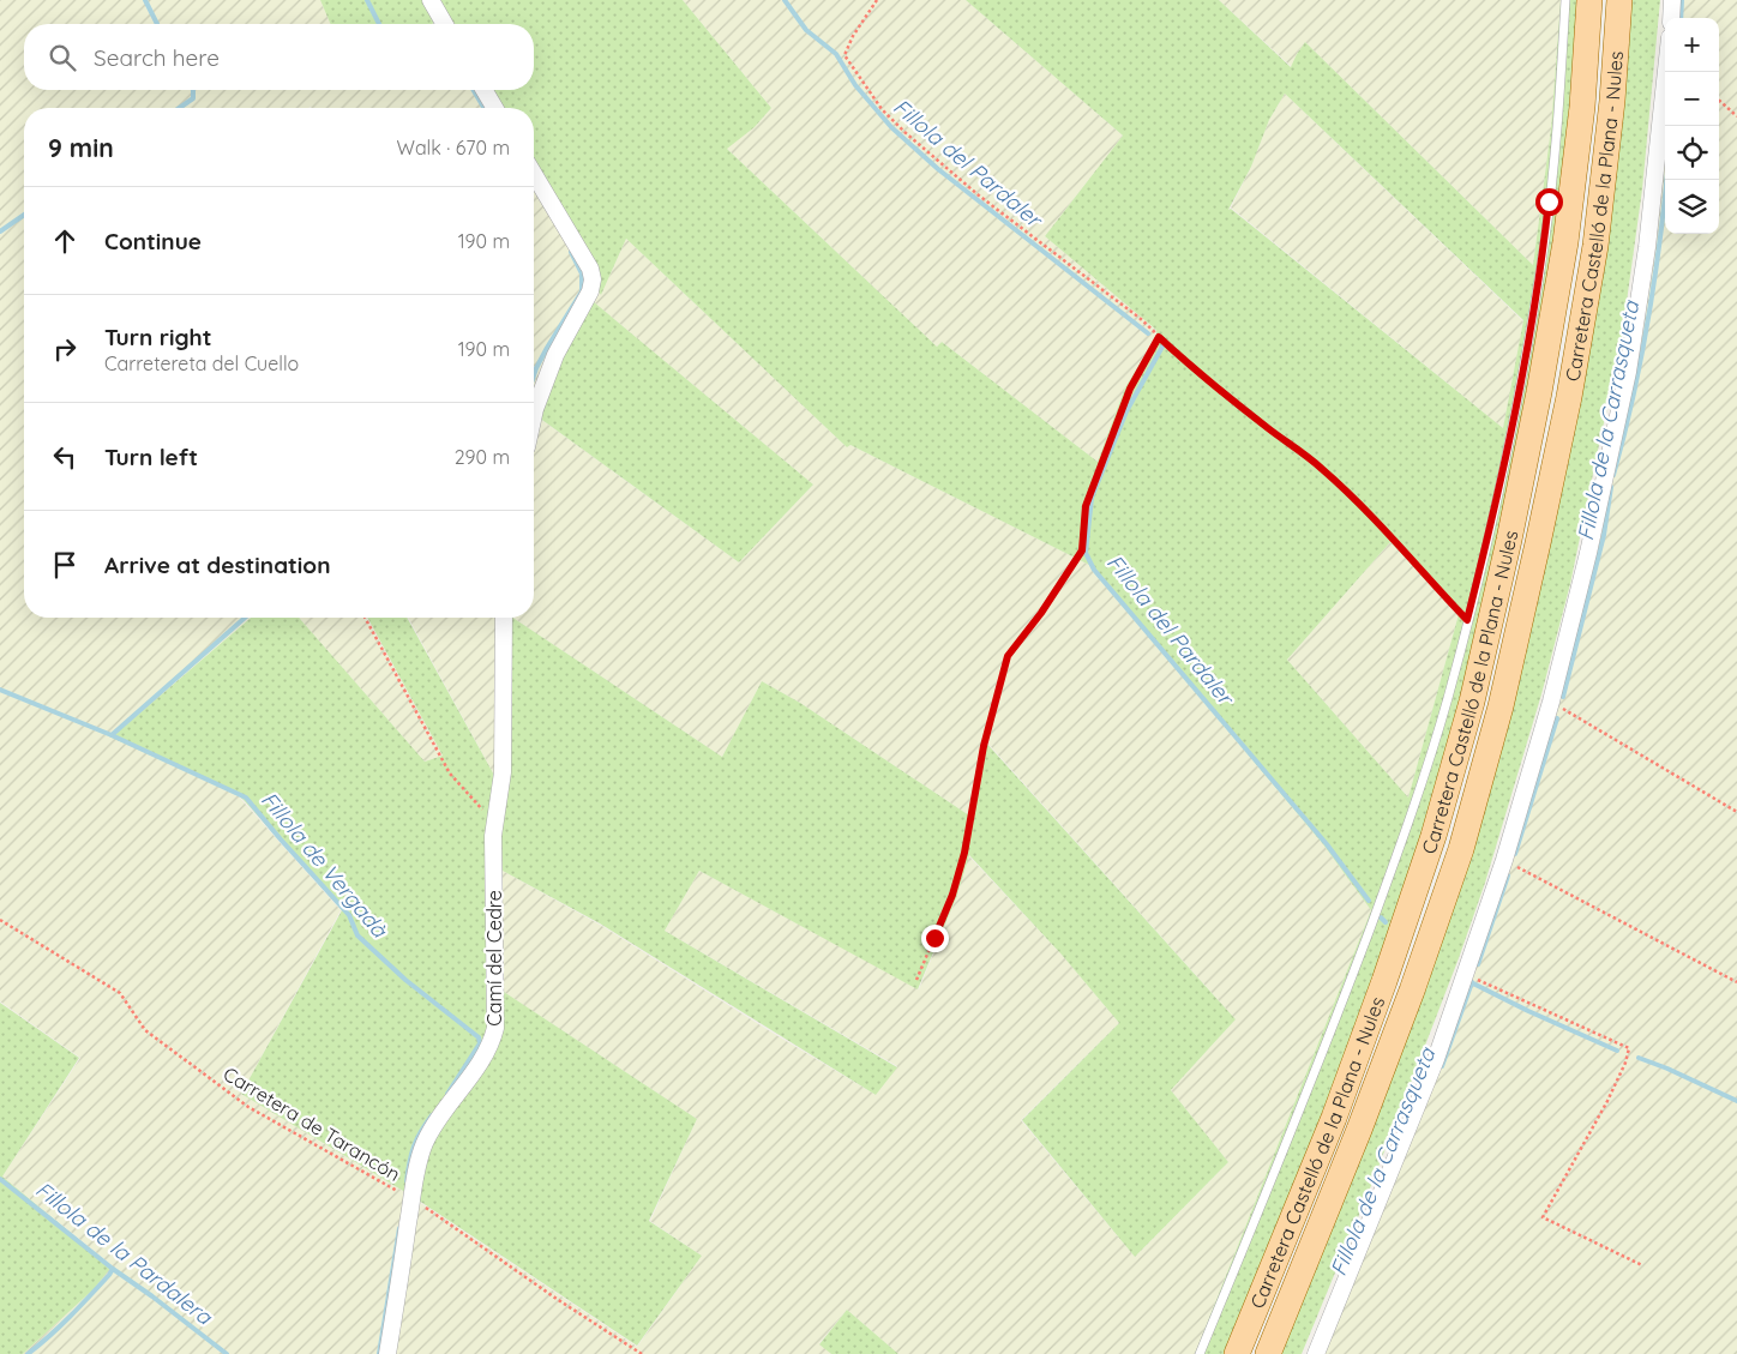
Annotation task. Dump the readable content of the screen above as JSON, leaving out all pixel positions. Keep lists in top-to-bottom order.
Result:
{
  "streets": {
    "main road": ["Carretera Castelló de la Plana - Nules"],
    "street": ["Camí del Cedre"],
    "path": ["Carretera de Tarancón"]
  },
  "crossings": [
    ["Camí del Cedre", "Carretera de Tarancón"]
  ],
  "water": [
    "Fillola del Pardaler",
    "Fillola de la Carrasqueta",
    "Fillola de Vergadà",
    "Fillola de la Pardalera"
  ],
  "page": {
    "map_buttons": ["+", "−"],
    "search": "Search here",
    "heading": ["9 min", "Walk · 670 m"],
    "list": [
      ["Continue", "190 m"],
      ["Turn right", "Carretereta del Cuello", "190 m"],
      ["Turn left", "290 m"],
      "Arrive at destination"
    ]
  }
}
